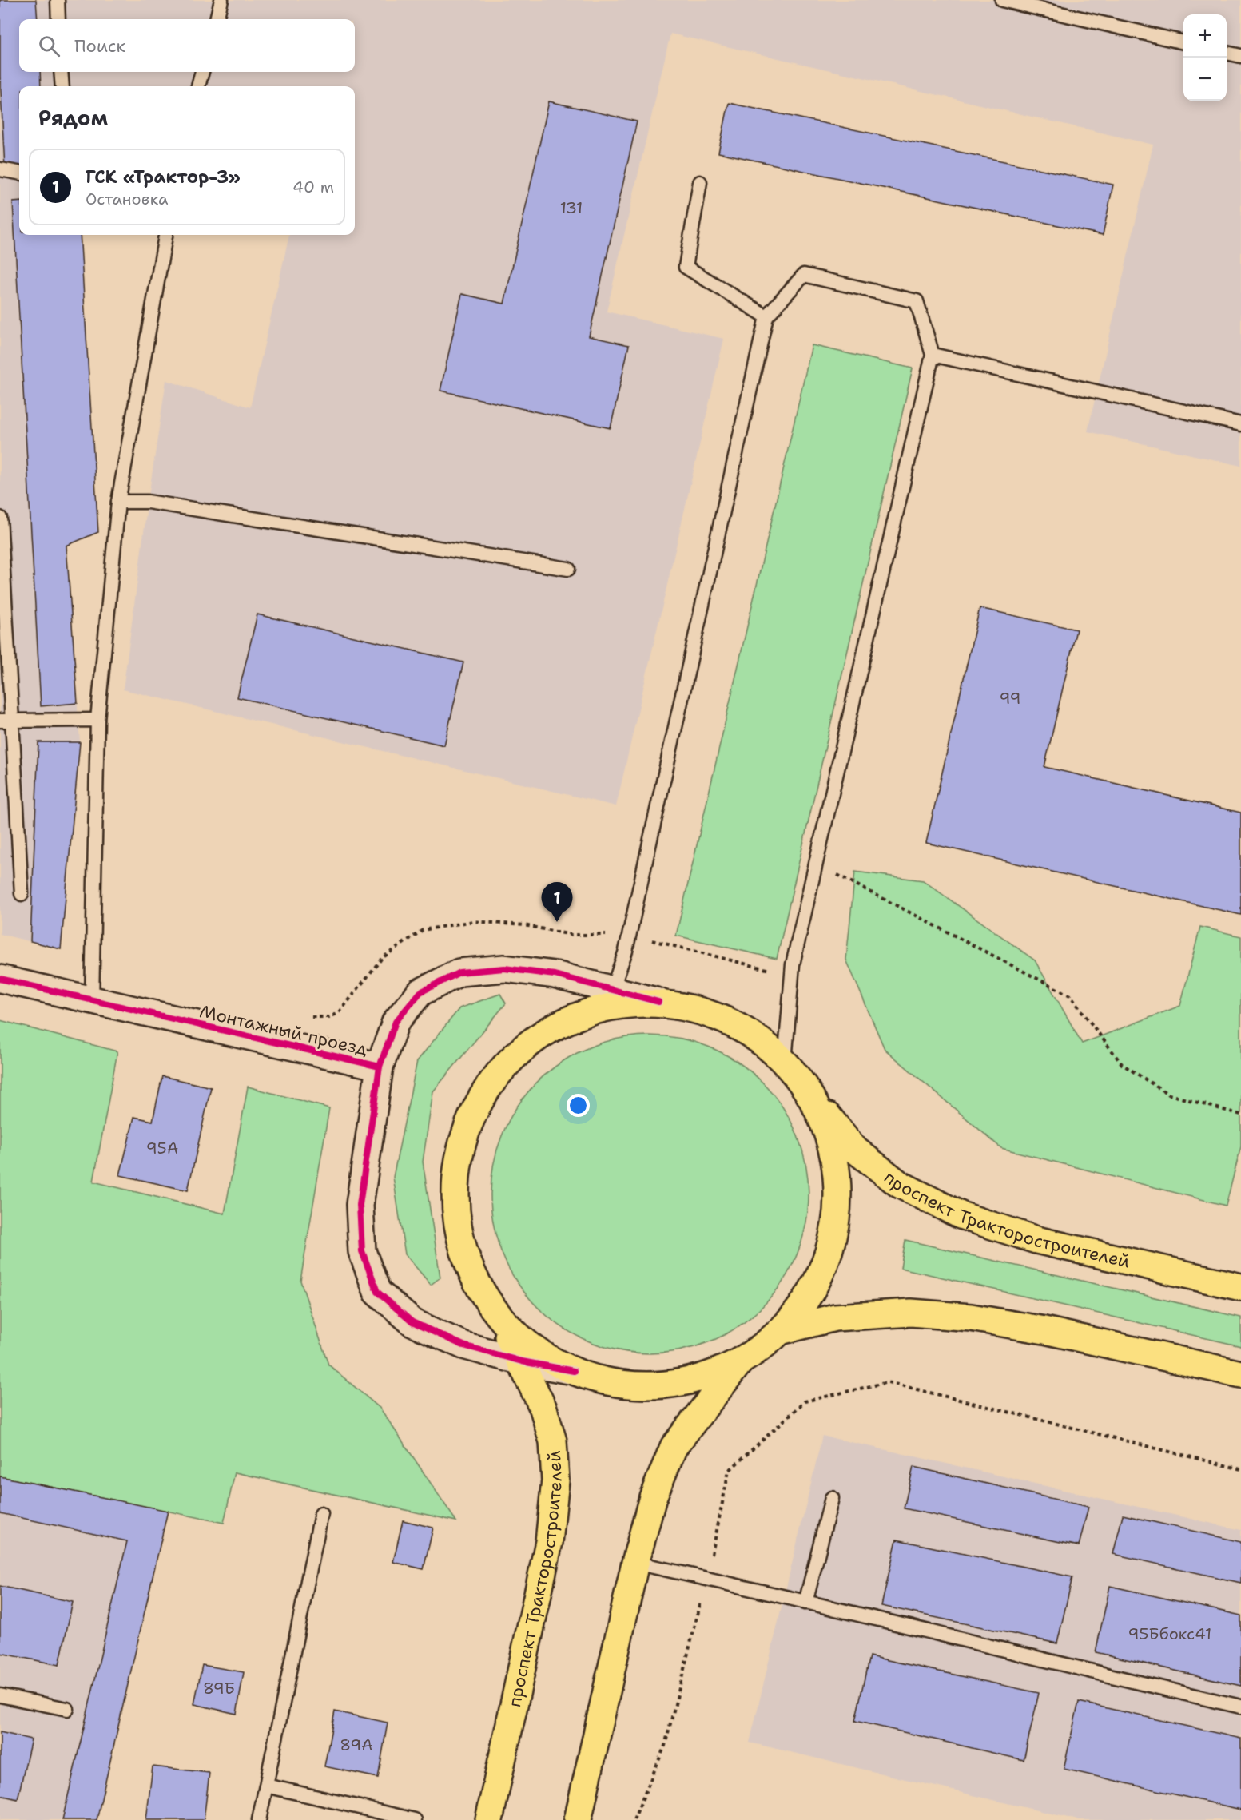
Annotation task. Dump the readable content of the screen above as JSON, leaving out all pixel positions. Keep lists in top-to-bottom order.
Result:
{
  "streets": {
    "main road": ["проспект Тракторостроителей"],
    "street": ["Монтажный проезд"]
  },
  "crossings": [
    ["Монтажный проезд", "проспект Тракторостроителей"]
  ],
  "house_numbers": [
    "131",
    "99",
    "95А",
    "95Ббокс41",
    "89Б",
    "89А"
  ],
  "page": {
    "map_buttons": ["+", "−"],
    "search": "Поиск",
    "heading": "Рядом",
    "list": [
      {
        "mark": "1",
        "name": "ГСК «Трактор-3»",
        "note": "Остановка",
        "value": "40 m"
      }
    ],
    "pins": "1"
  }
}
